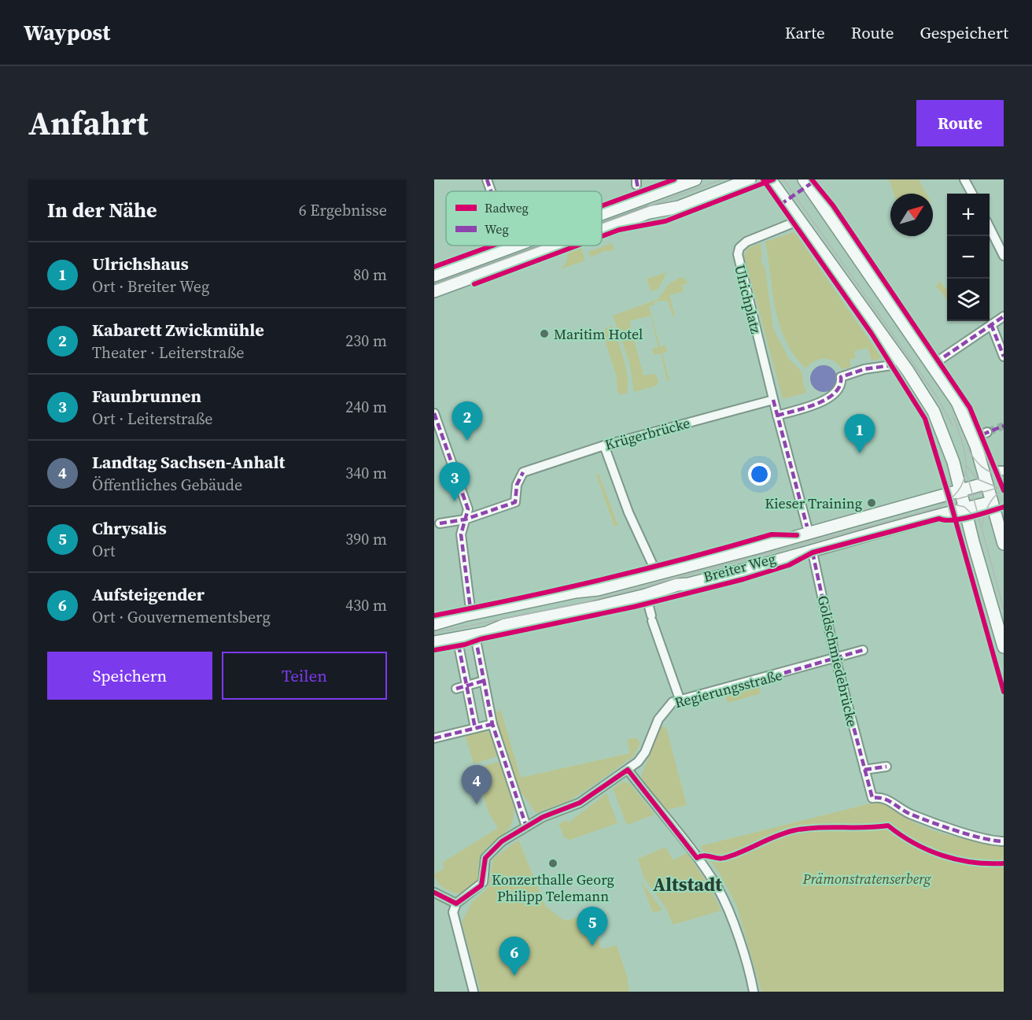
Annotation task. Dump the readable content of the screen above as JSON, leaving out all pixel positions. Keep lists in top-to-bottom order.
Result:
{
  "streets": {
    "street": [
      "Ulrichplatz",
      "Krügerbrücke",
      "Breiter Weg",
      "Goldschmiedebrücke",
      "Regierungsstraße"
    ]
  },
  "crossings": [
    ["Ulrichplatz", "Krügerbrücke"],
    ["Goldschmiedebrücke", "Regierungsstraße"]
  ],
  "districts": ["Altstadt"],
  "parks": ["Prämonstratenserberg"],
  "places": ["Maritim Hotel", "Kieser Training", "Konzerthalle Georg Philipp Telemann"],
  "legend": ["Radweg", "Weg"],
  "north": "top right",
  "page": {
    "header": "Waypost",
    "nav": ["Karte", "Route", "Gespeichert"],
    "title": "Anfahrt",
    "buttons": [
      "Route",
      ["Speichern", "Teilen"]
    ],
    "heading": ["In der Nähe", "6 Ergebnisse"],
    "map_buttons": ["+", "−"],
    "list": [
      {
        "mark": "1",
        "name": "Ulrichshaus",
        "note": "Ort · Breiter Weg",
        "value": "80 m"
      },
      {
        "mark": "2",
        "name": "Kabarett Zwickmühle",
        "note": "Theater · Leiterstraße",
        "value": "230 m"
      },
      {
        "mark": "3",
        "name": "Faunbrunnen",
        "note": "Ort · Leiterstraße",
        "value": "240 m"
      },
      {
        "mark": "4",
        "name": "Landtag Sachsen-Anhalt",
        "note": "Öffentliches Gebäude",
        "value": "340 m"
      },
      {
        "mark": "5",
        "name": "Chrysalis",
        "note": "Ort",
        "value": "390 m"
      },
      {
        "mark": "6",
        "name": "Aufsteigender",
        "note": "Ort · Gouvernementsberg",
        "value": "430 m"
      }
    ],
    "pins": [
      "2",
      "1",
      "3",
      "4",
      "5",
      "6"
    ]
  }
}
